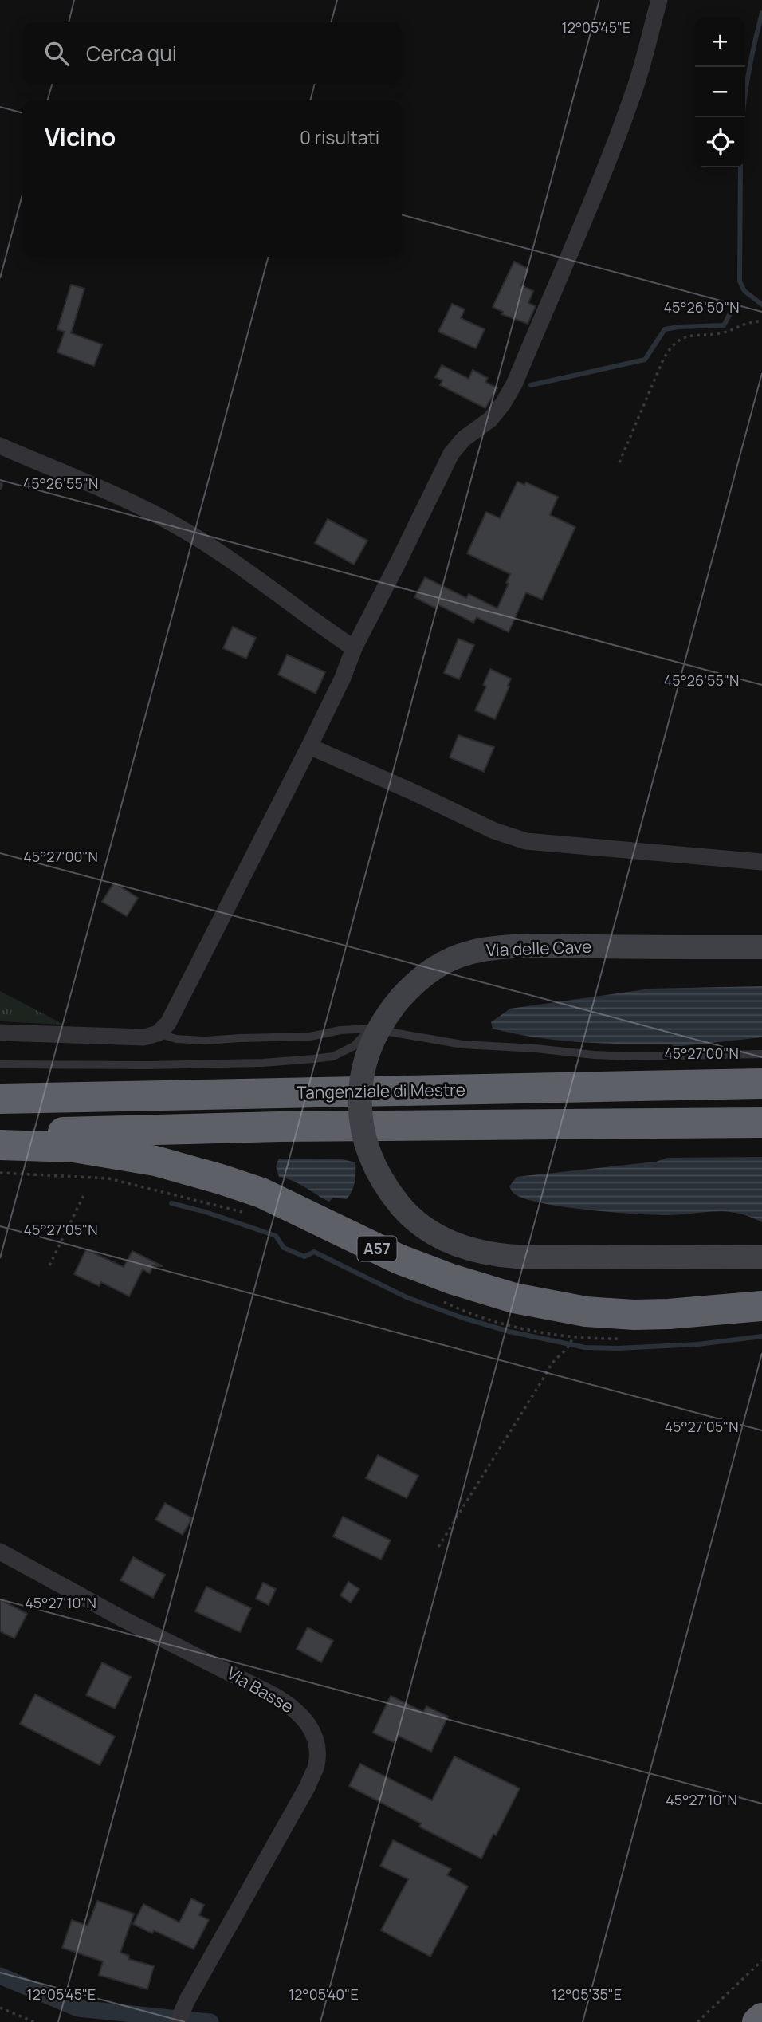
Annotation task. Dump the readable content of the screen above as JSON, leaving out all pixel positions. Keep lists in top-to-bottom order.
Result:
{
  "streets": {
    "highway": ["Tangenziale di Mestre", "A57"],
    "main road": ["Via delle Cave"],
    "street": ["Via Basse"]
  },
  "page": {
    "map_buttons": ["+", "−"],
    "search": "Cerca qui",
    "heading": ["Vicino", "0 risultati"]
  },
  "coordinates": [
    "12°05'45\"E",
    "45°26'50\"N",
    "45°26'55\"N",
    "45°27'00\"N",
    "45°27'05\"N",
    "45°27'10\"N",
    "12°05'40\"E",
    "12°05'35\"E"
  ]
}
